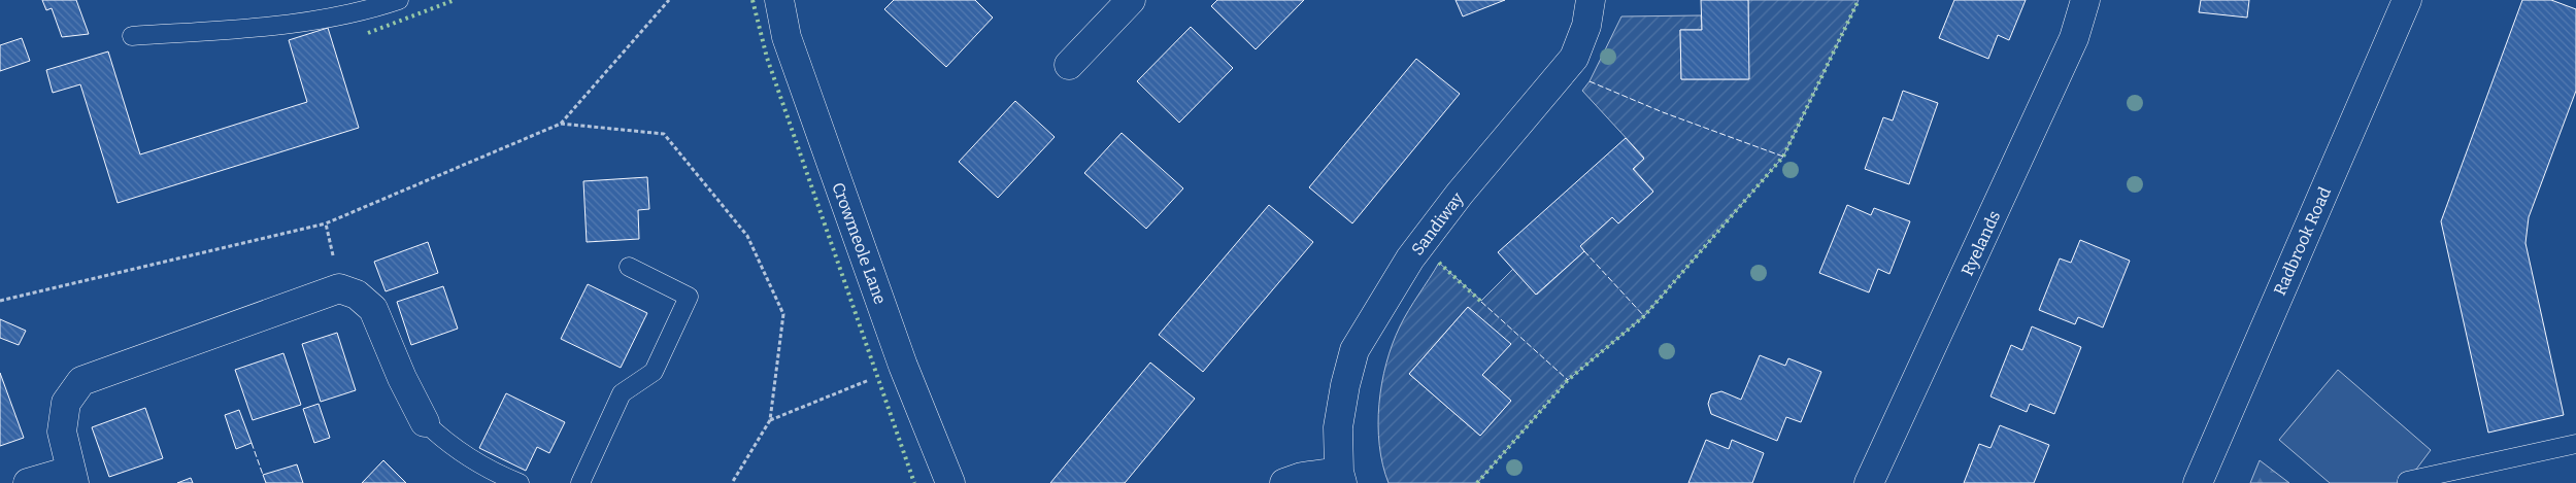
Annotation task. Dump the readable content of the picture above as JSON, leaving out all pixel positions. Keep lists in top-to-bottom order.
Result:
{
  "streets": {
    "street": [
      "Sandiway",
      "Radbrook Road",
      "Crowmeole Lane",
      "Ryelands"
    ]
  }
}
